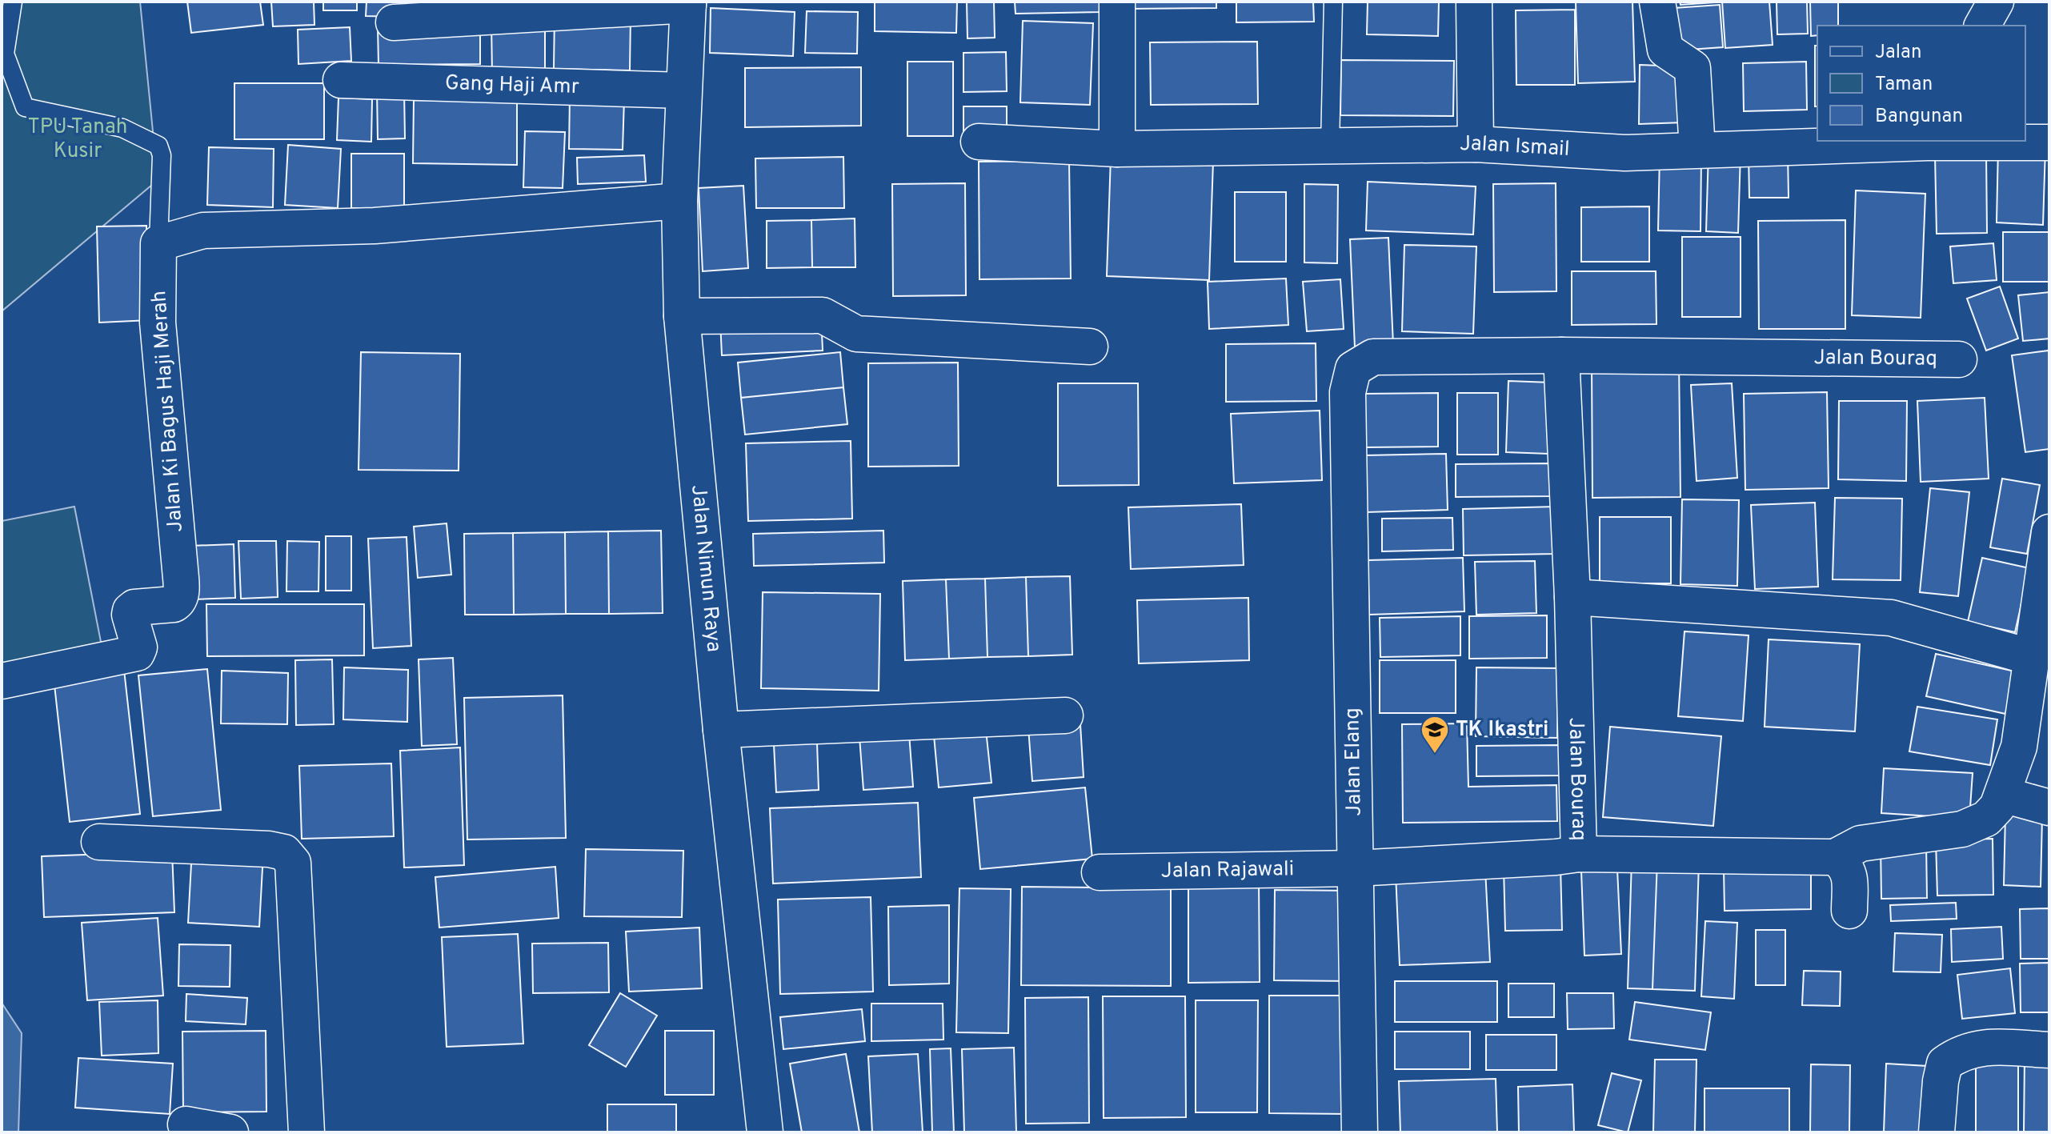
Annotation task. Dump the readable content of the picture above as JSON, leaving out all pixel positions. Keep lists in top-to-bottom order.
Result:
{
  "streets": {
    "street": [
      "Gang Haji Amr",
      "Jalan Ismail",
      "Jalan Bouraq",
      "Jalan Ki Bagus Haji Merah",
      "Jalan Nimun Raya",
      "Jalan Elang",
      "Jalan Rajawali"
    ]
  },
  "crossings": [
    ["Gang Haji Amr", "Jalan Nimun Raya"],
    ["Jalan Bouraq", "Jalan Elang"],
    ["Jalan Bouraq", "Jalan Rajawali"],
    ["Jalan Elang", "Jalan Rajawali"]
  ],
  "parks": ["TPU Tanah Kusir"],
  "places": {
    "school or university": ["TK Ikastri"]
  },
  "legend": ["Jalan", "Taman", "Bangunan"]
}
